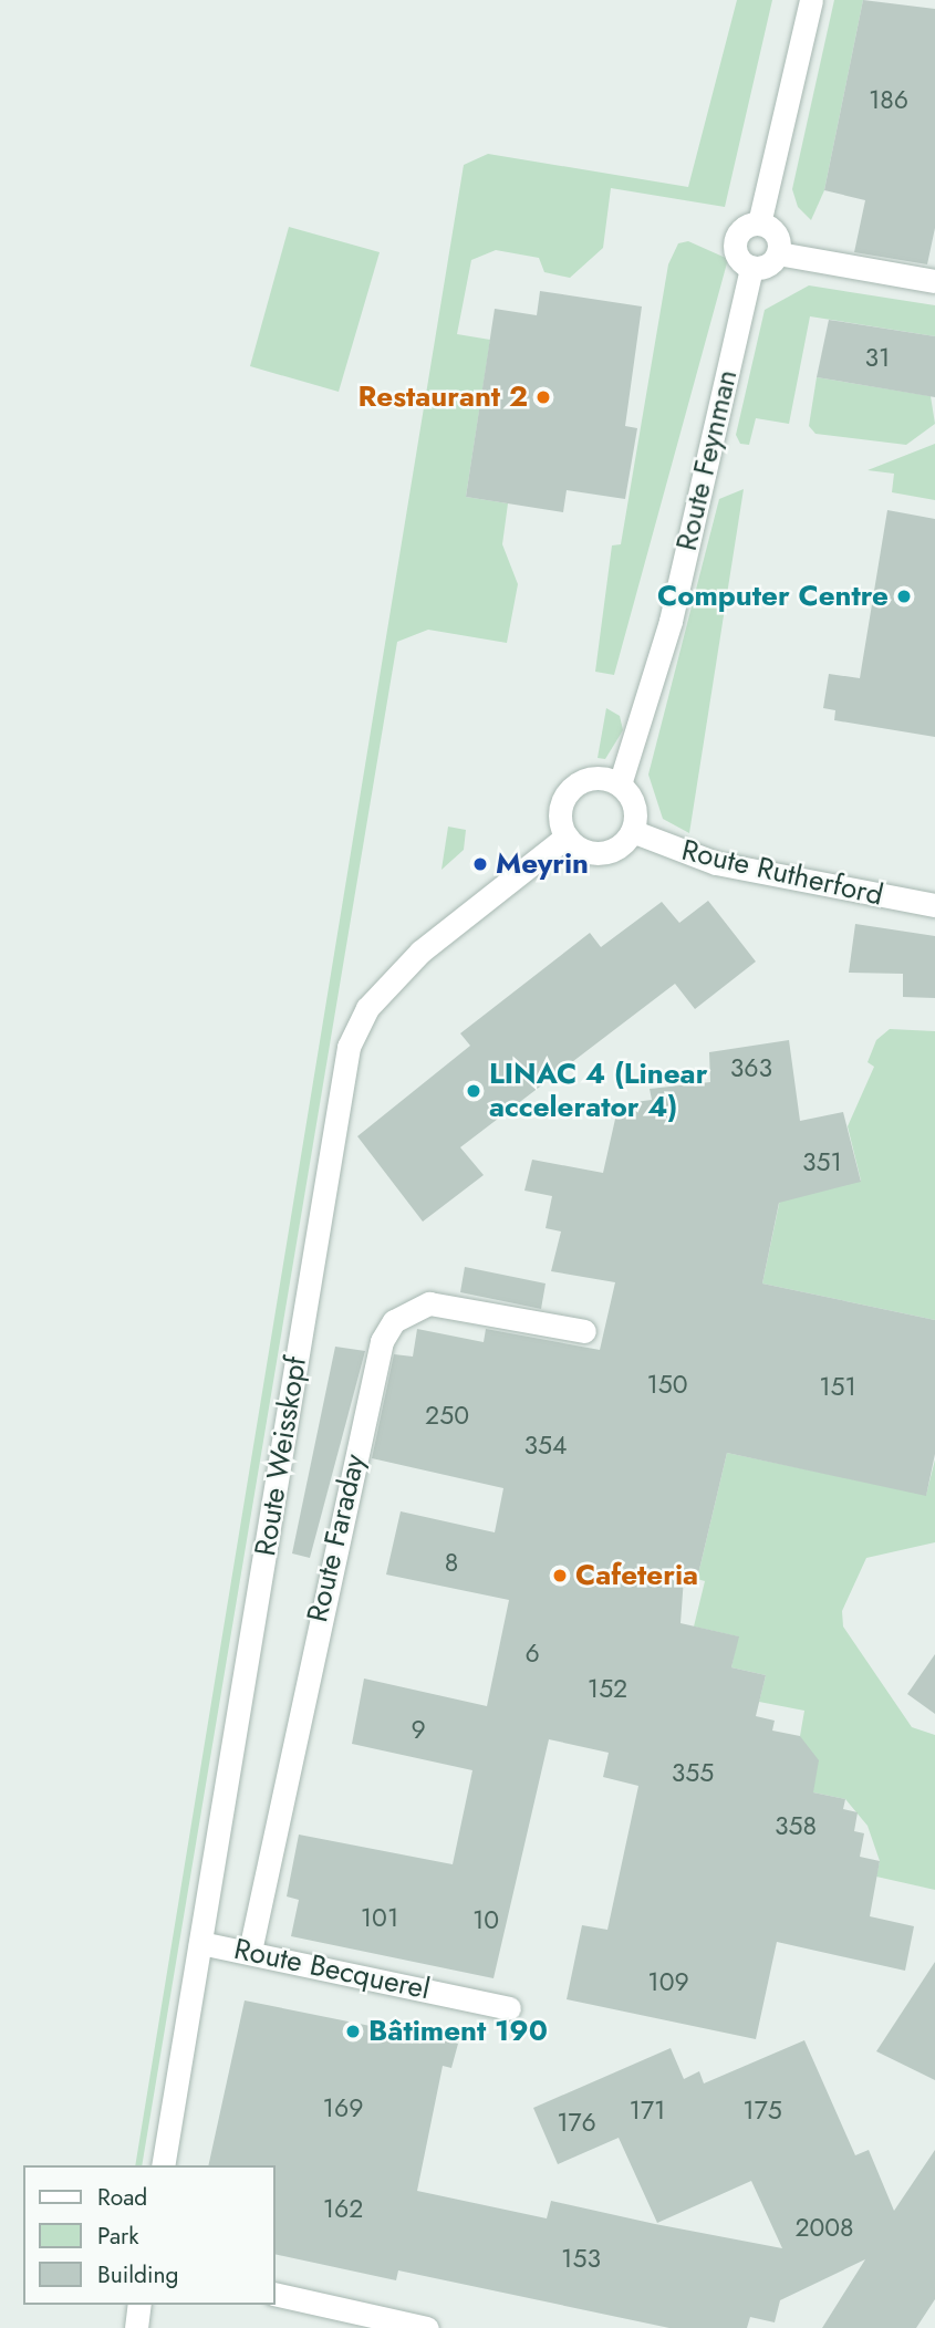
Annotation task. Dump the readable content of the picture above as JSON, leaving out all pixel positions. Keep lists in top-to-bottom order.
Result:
{
  "streets": {
    "street": [
      "Route Feynman",
      "Route Rutherford",
      "Route Weisskopf",
      "Route Faraday",
      "Route Becquerel"
    ]
  },
  "crossings": [
    ["Route Feynman", "Route Rutherford"],
    ["Route Feynman", "Route Weisskopf"],
    ["Route Rutherford", "Route Weisskopf"],
    ["Route Weisskopf", "Route Becquerel"],
    ["Route Faraday", "Route Becquerel"]
  ],
  "places": [
    "Restaurant 2",
    "Computer Centre",
    "Meyrin",
    "LINAC 4 (Linear accelerator 4)",
    "Cafeteria",
    "Bâtiment 190"
  ],
  "house_numbers": [
    "186",
    "31",
    "363",
    "351",
    "150",
    "151",
    "250",
    "354",
    "8",
    "6",
    "152",
    "9",
    "355",
    "358",
    "101",
    "10",
    "109",
    "169",
    "171",
    "175",
    "176",
    "162",
    "2008",
    "153"
  ],
  "legend": ["Road", "Park", "Building"]
}
